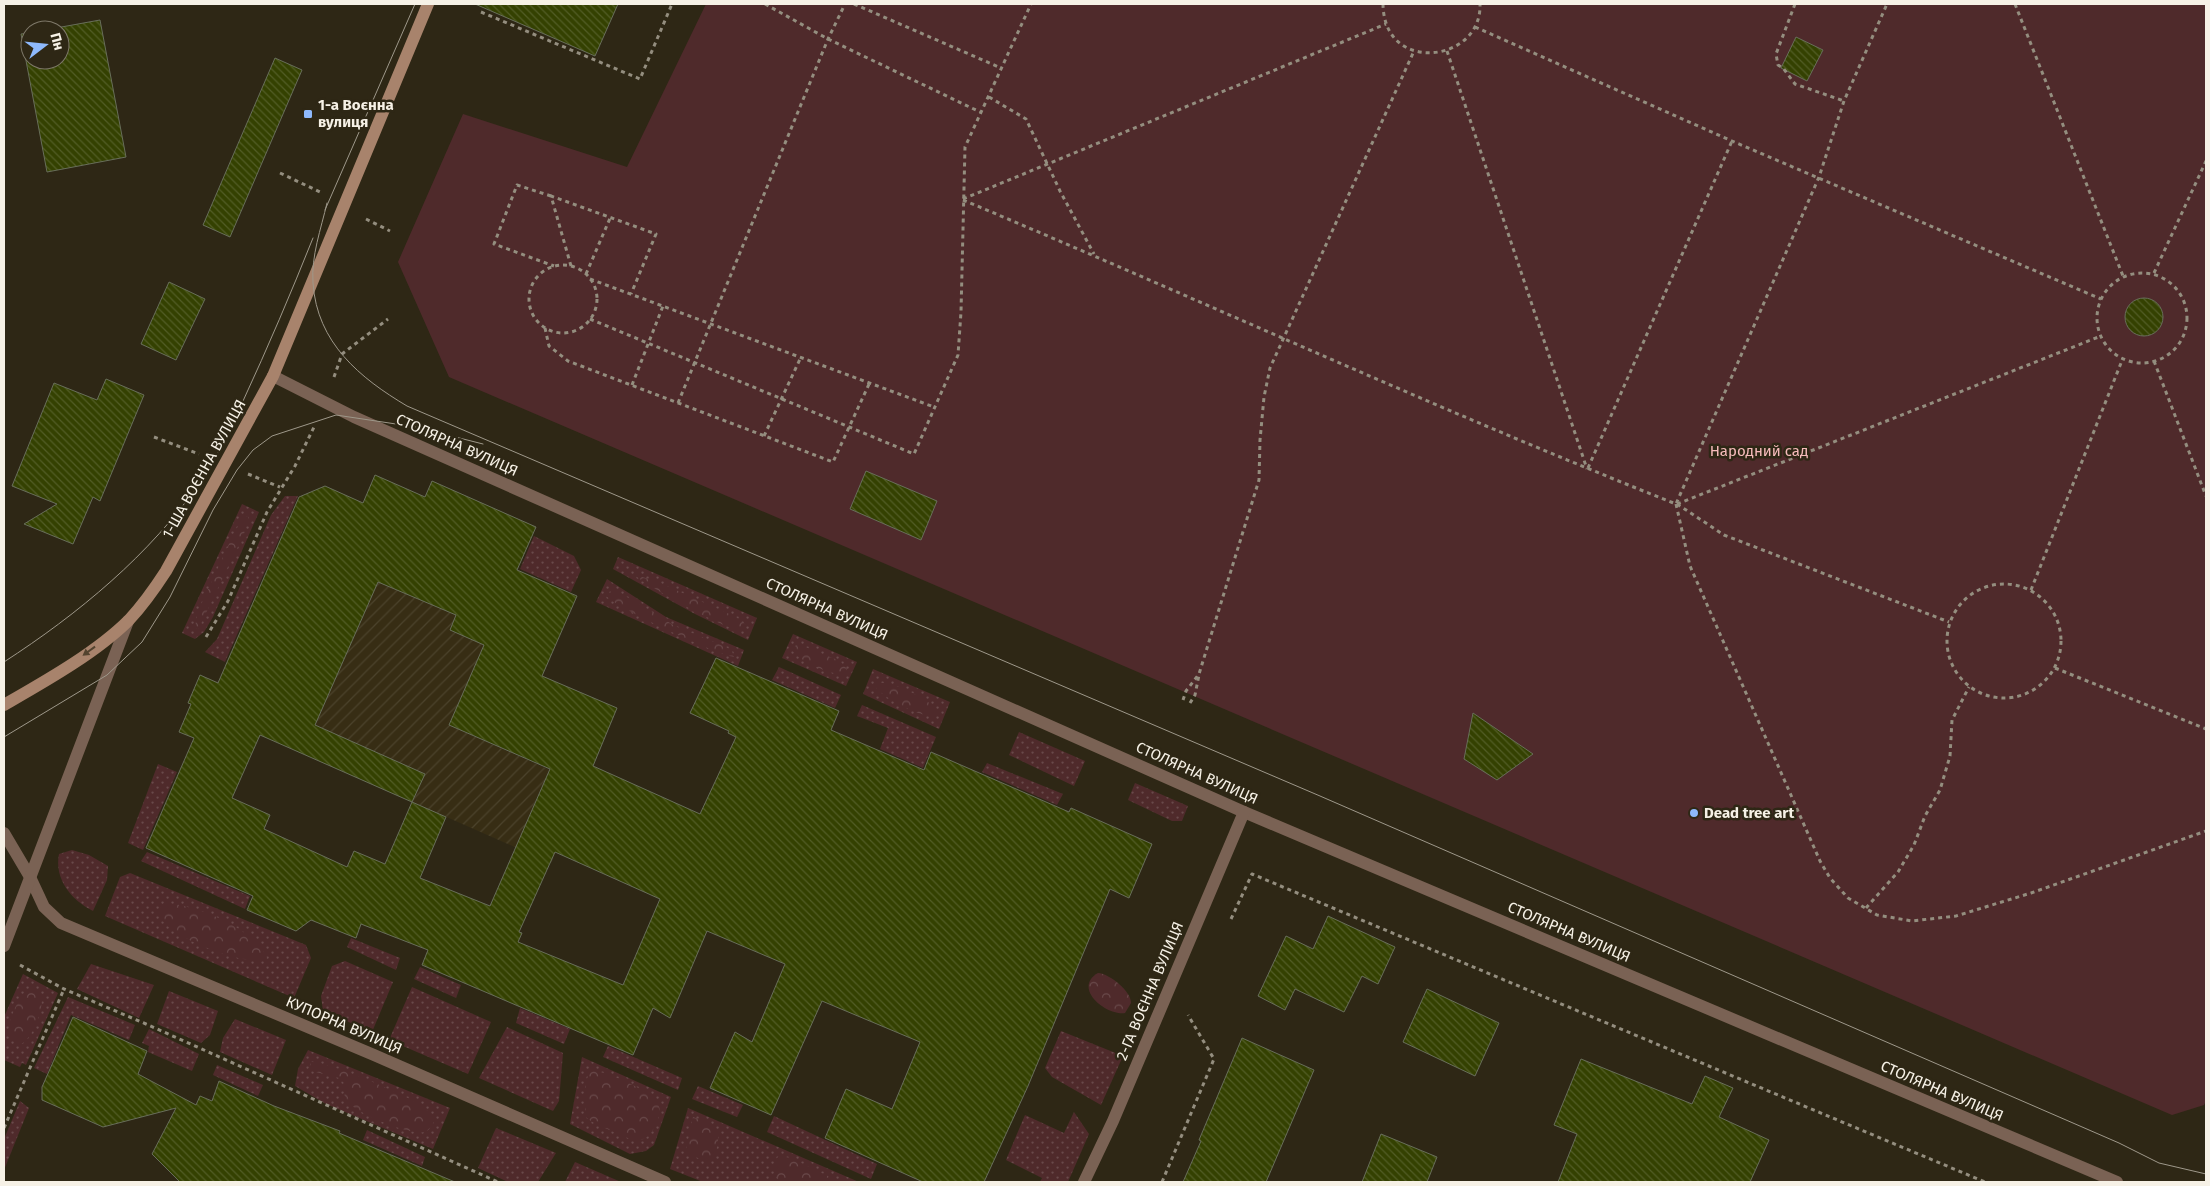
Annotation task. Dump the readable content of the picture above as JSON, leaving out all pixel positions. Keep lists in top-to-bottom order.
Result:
{
  "streets": {
    "street": [
      "СТОЛЯРНА ВУЛИЦЯ",
      "1-ША ВОЄННА ВУЛИЦЯ",
      "2-ГА ВОЄННА ВУЛИЦЯ",
      "КУПОРНА ВУЛИЦЯ"
    ]
  },
  "crossings": [
    ["СТОЛЯРНА ВУЛИЦЯ", "1-ША ВОЄННА ВУЛИЦЯ"],
    ["СТОЛЯРНА ВУЛИЦЯ", "2-ГА ВОЄННА ВУЛИЦЯ"],
    ["1-ША ВОЄННА ВУЛИЦЯ", "КУПОРНА ВУЛИЦЯ"]
  ],
  "parks": ["Народний сад"],
  "places": {
    "transit": ["1-а Воєнна вулиця"],
    "other": ["Dead tree art"]
  },
  "north": "right"
}
